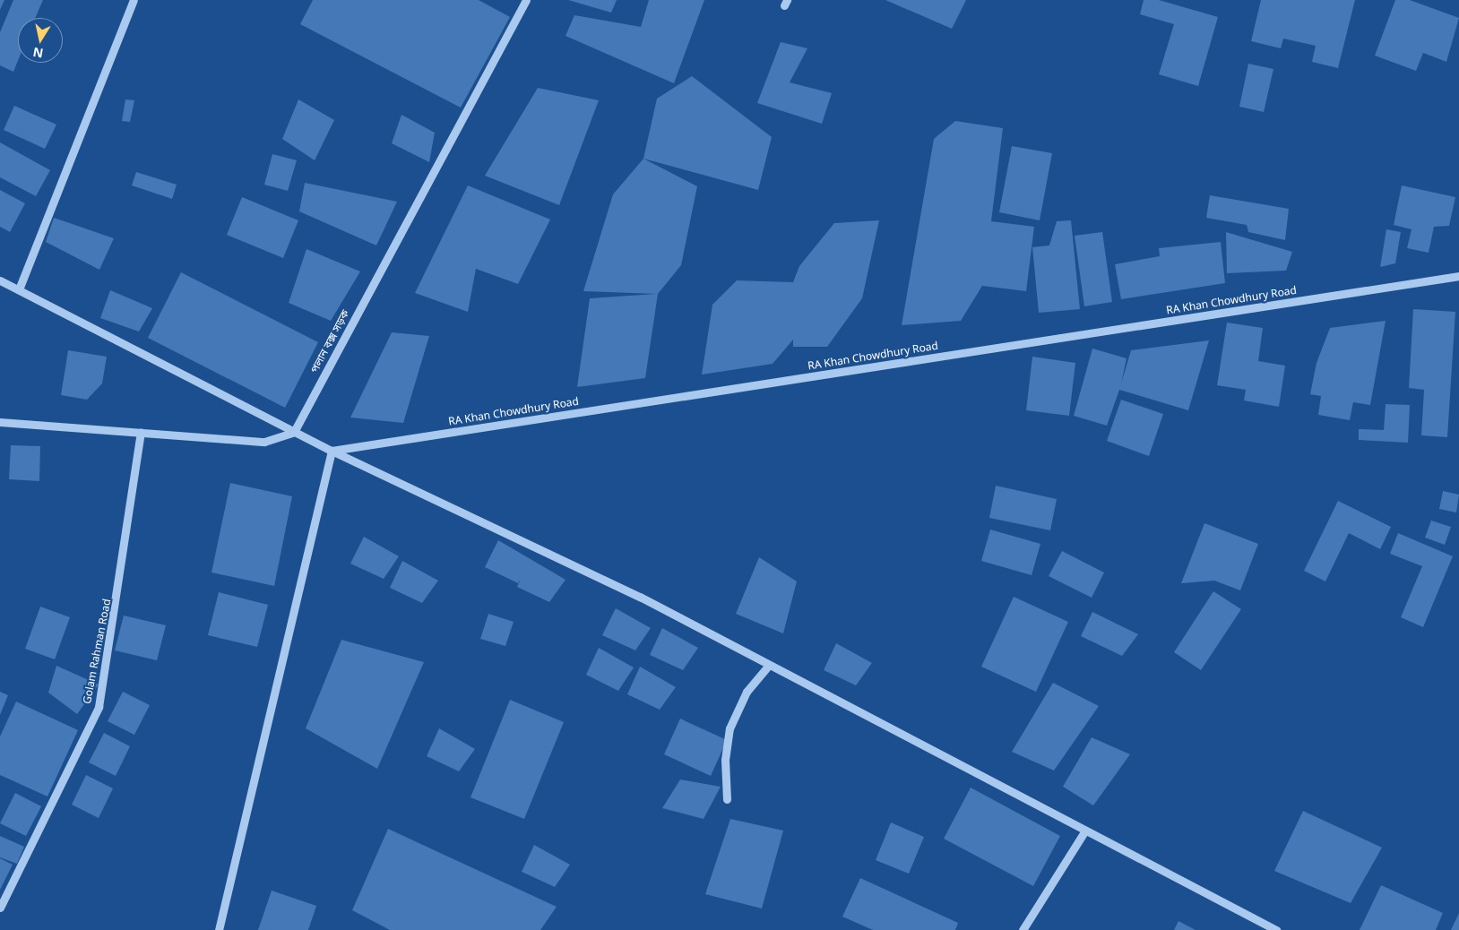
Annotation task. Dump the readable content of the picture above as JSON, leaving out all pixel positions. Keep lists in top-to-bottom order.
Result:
{
  "streets": {
    "street": ["RA Khan Chowdhury Road", "পলান বক্স সড়ক", "Golam Rahman Road"]
  },
  "north": "bottom"
}
